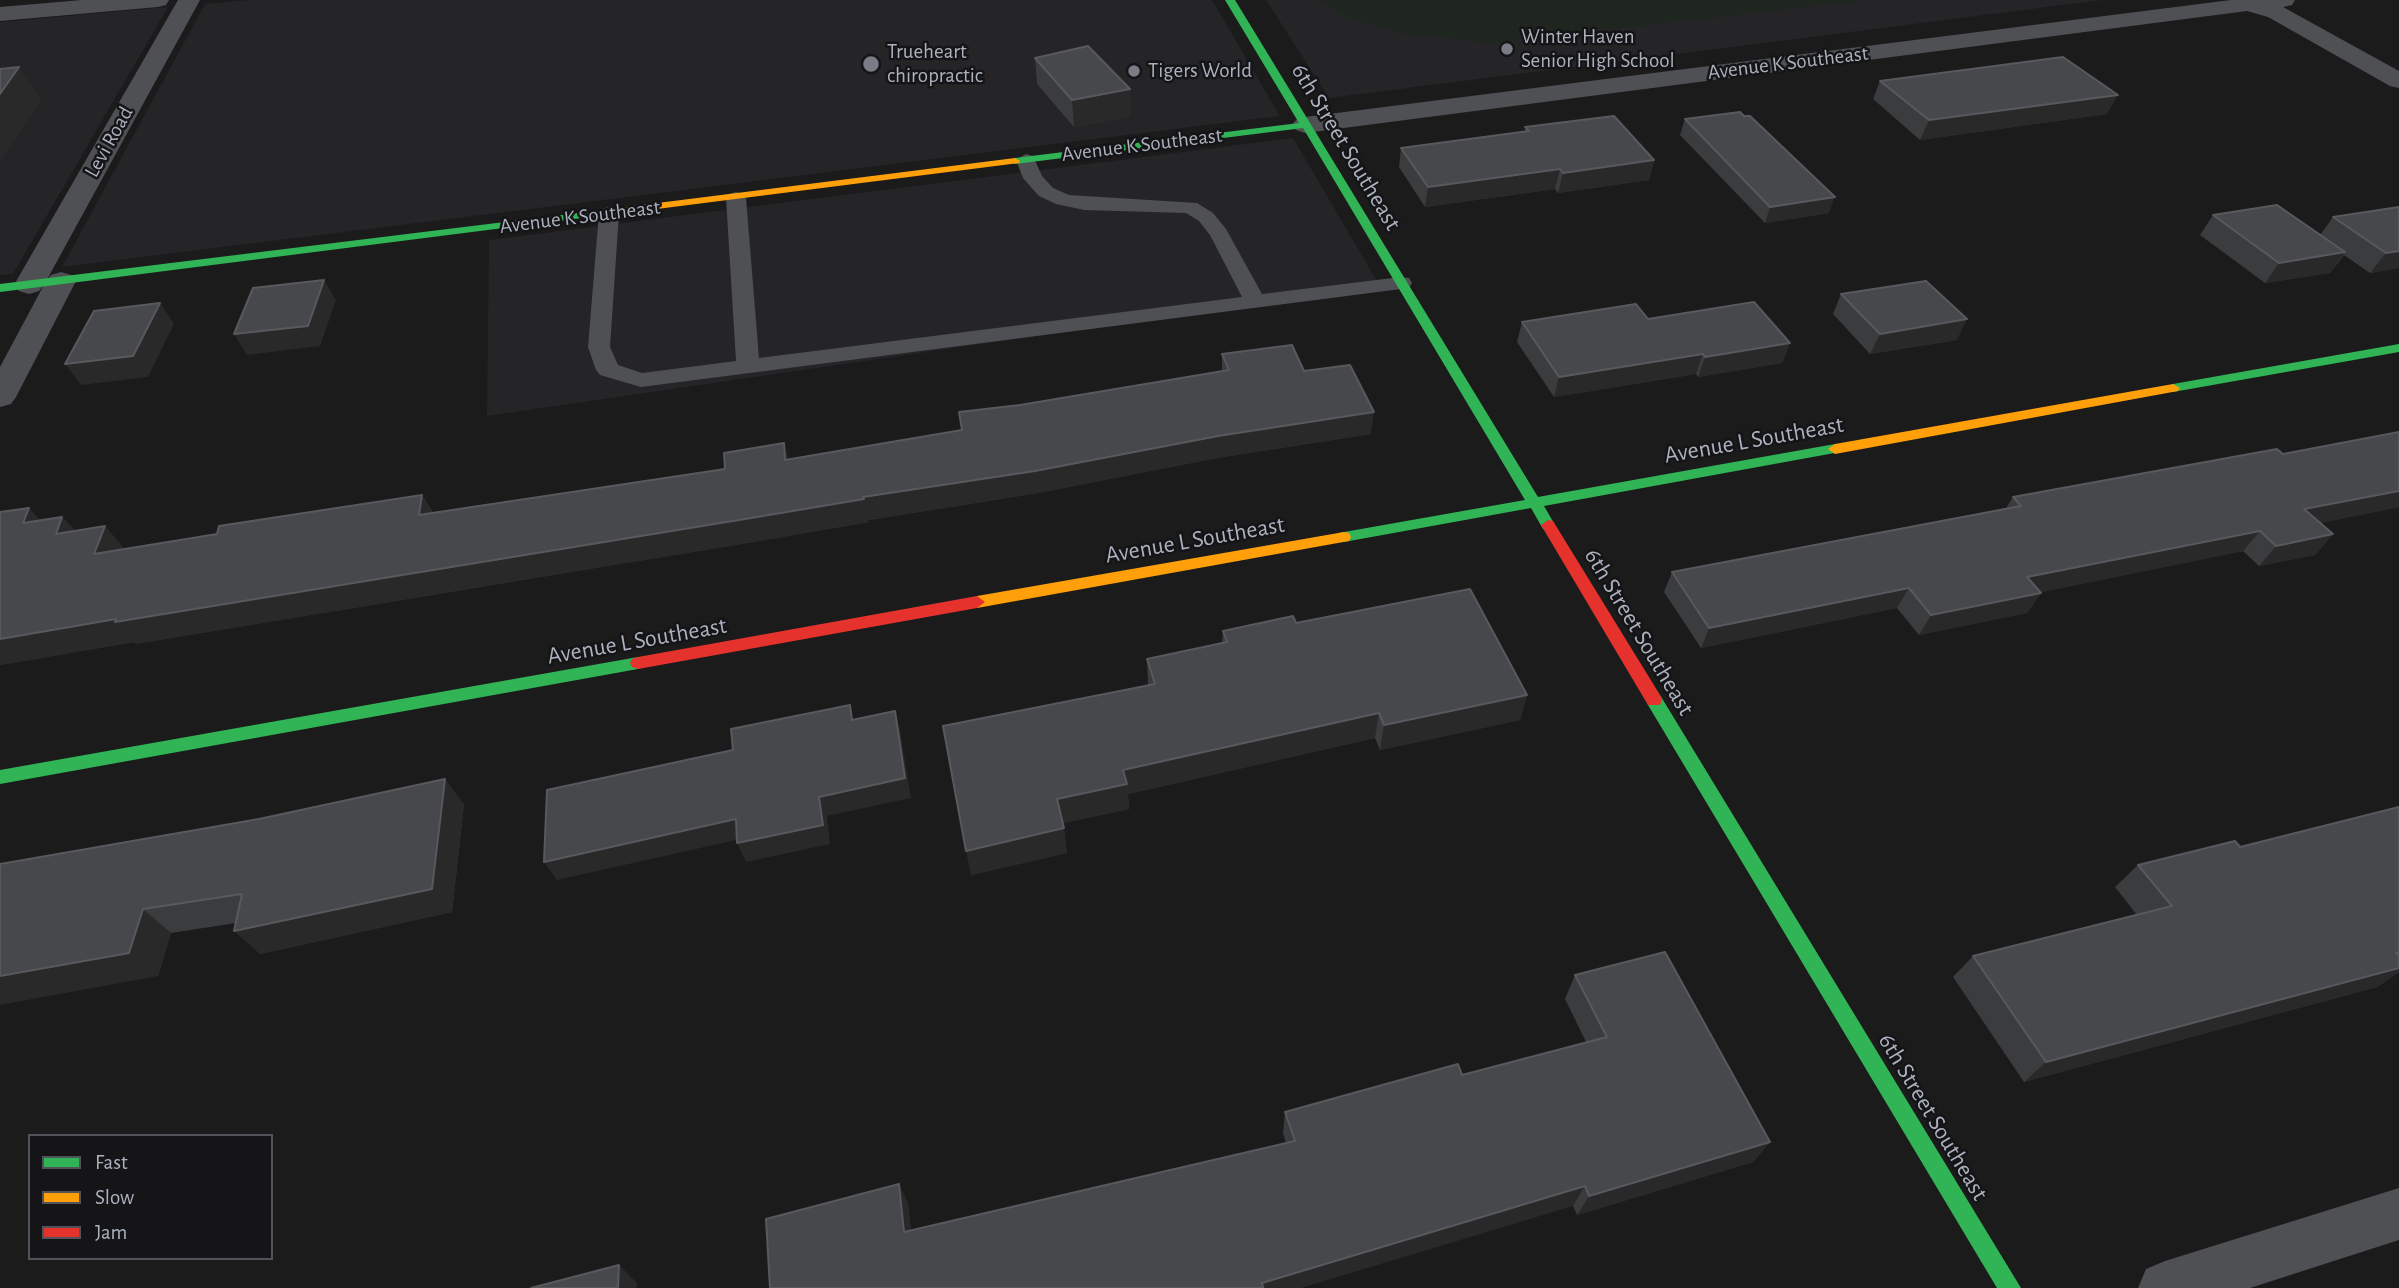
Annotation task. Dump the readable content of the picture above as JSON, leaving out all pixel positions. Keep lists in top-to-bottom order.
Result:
{
  "streets": {
    "street": [
      "Avenue K Southeast",
      "Levi Road",
      "6th Street Southeast",
      "Avenue L Southeast"
    ]
  },
  "crossings": [
    ["Avenue K Southeast", "Levi Road"],
    ["Avenue K Southeast", "6th Street Southeast"],
    ["6th Street Southeast", "Avenue L Southeast"]
  ],
  "places": ["Winter Haven Senior High School", "Trueheart chiropractic", "Tigers World"],
  "legend": ["Fast", "Slow", "Jam"]
}
